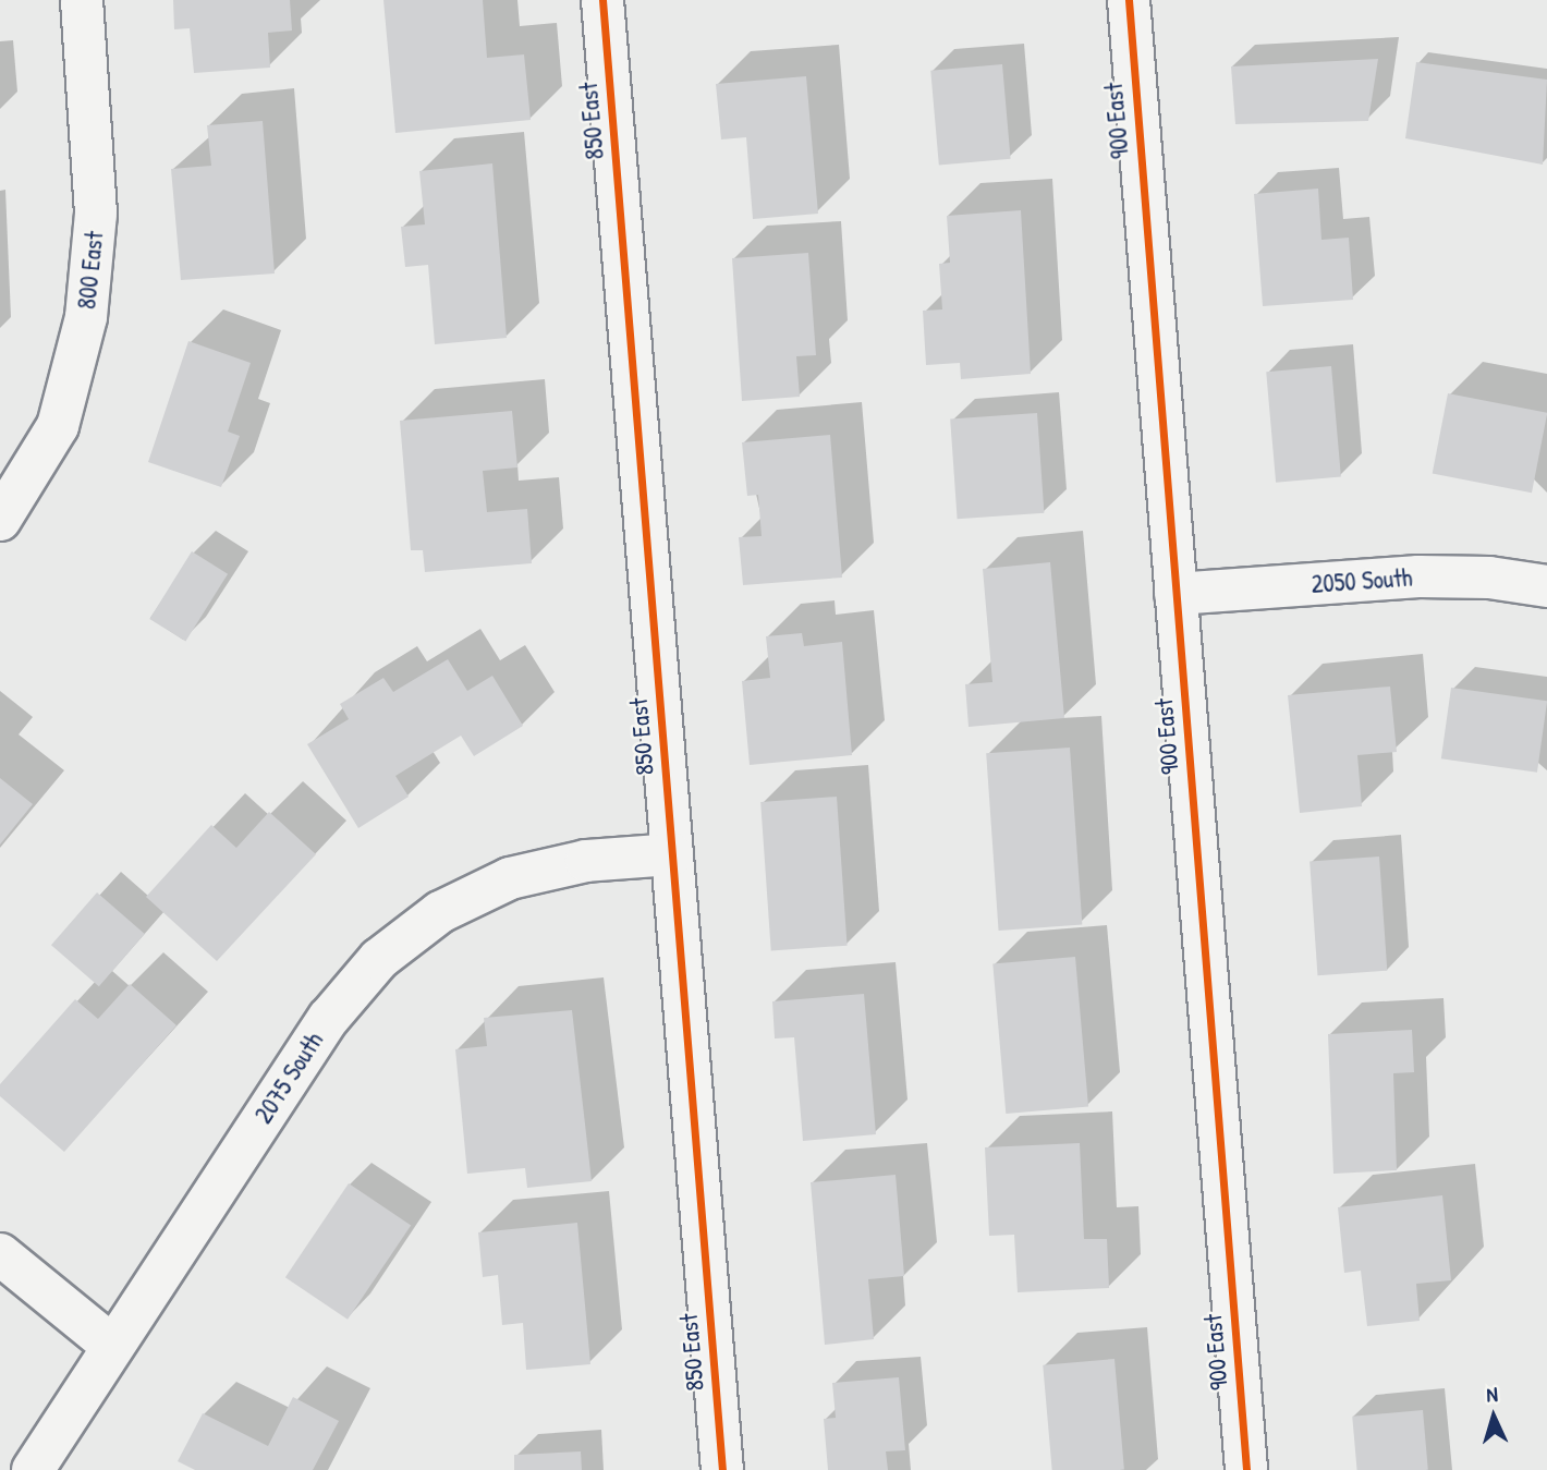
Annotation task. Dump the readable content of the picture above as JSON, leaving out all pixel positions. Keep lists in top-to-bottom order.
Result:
{
  "streets": {
    "street": [
      "850 East",
      "900 East",
      "800 East",
      "2050 South",
      "2075 South"
    ]
  },
  "crossings": [
    ["850 East", "2075 South"],
    ["900 East", "2050 South"]
  ],
  "north": "top"
}
